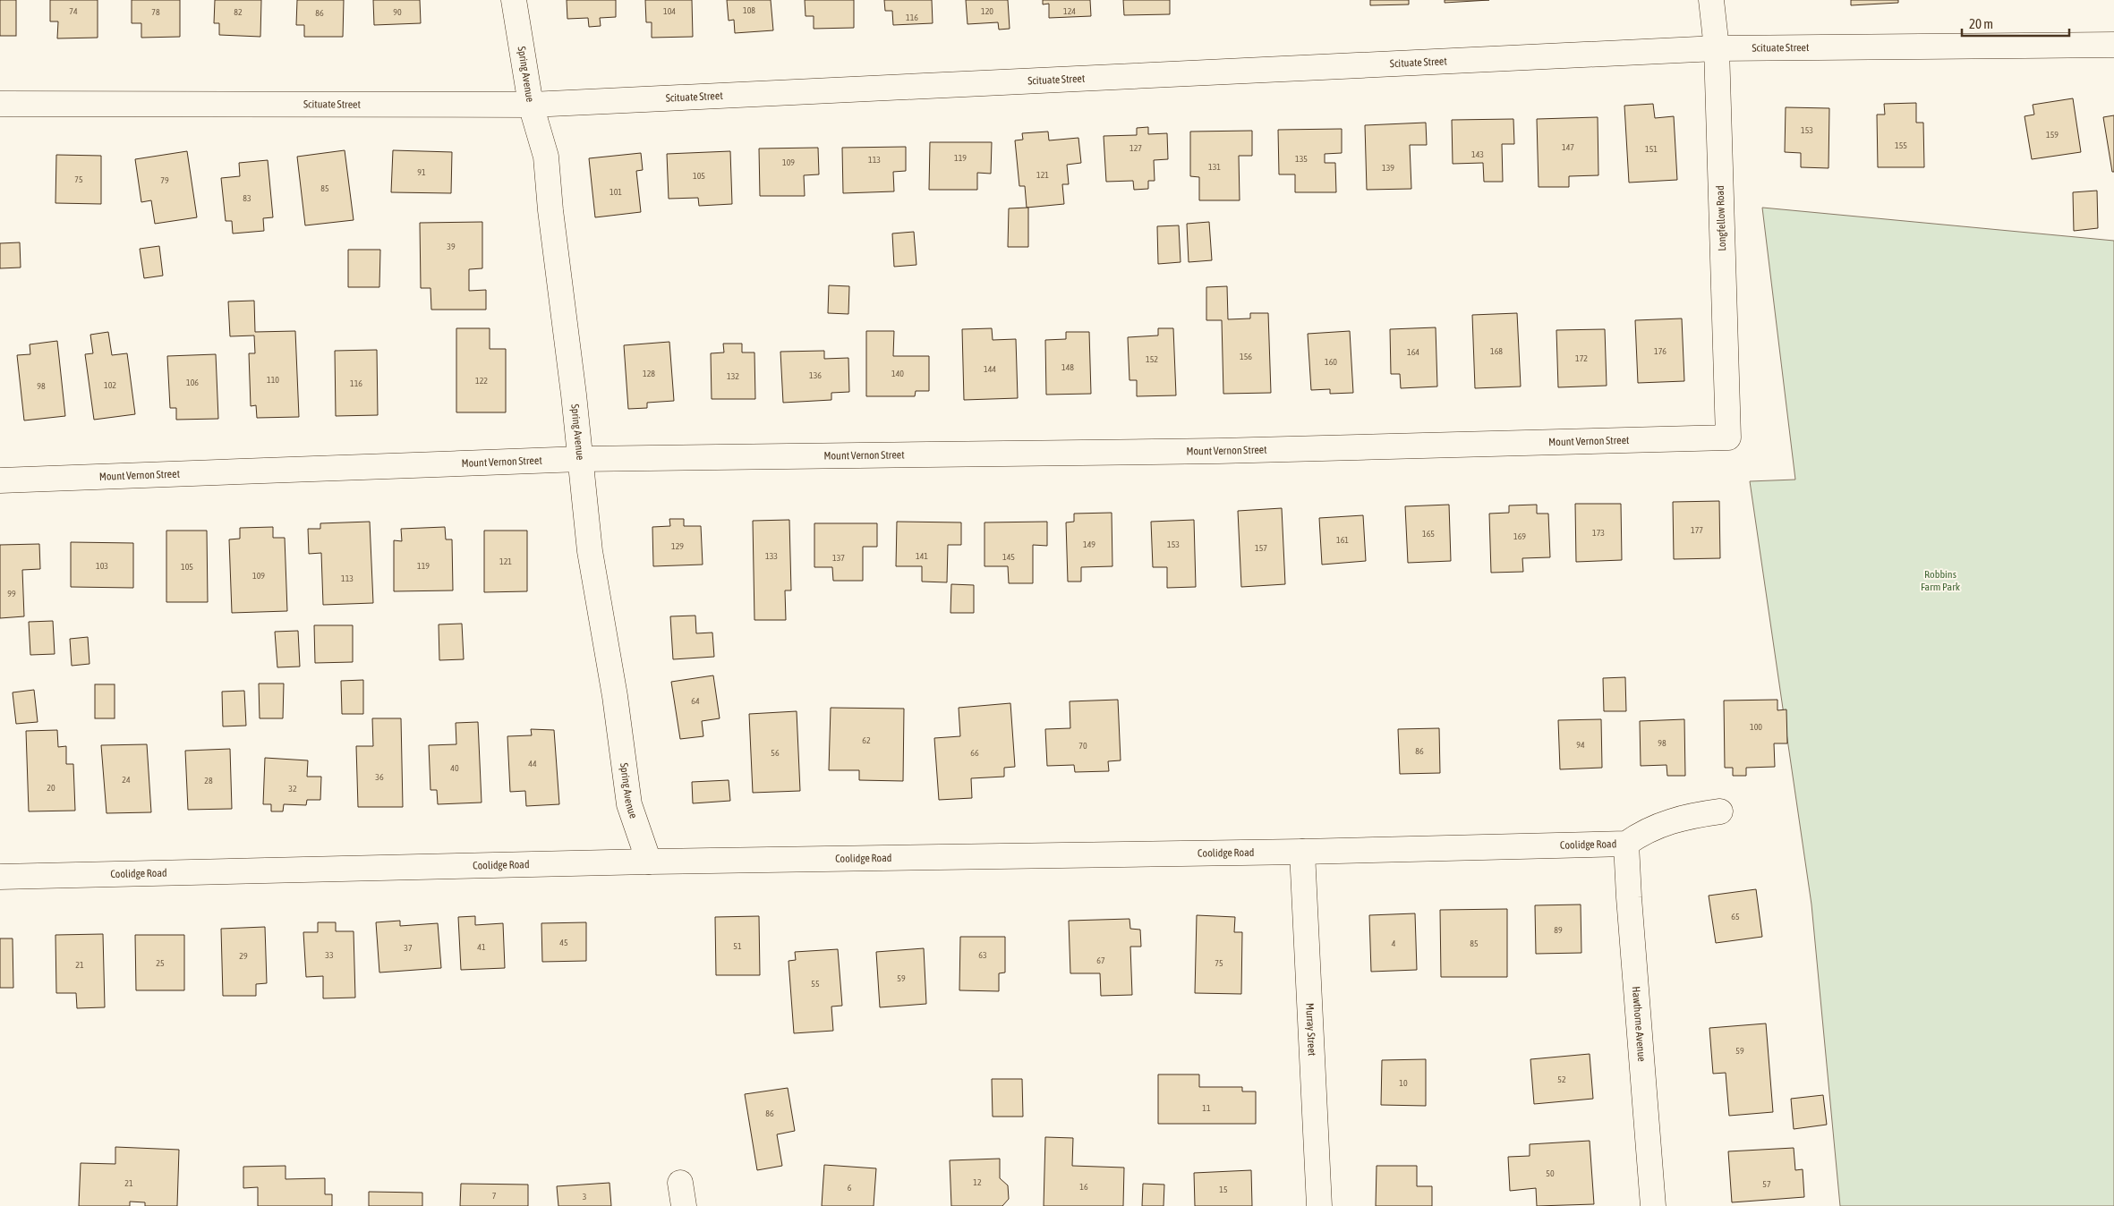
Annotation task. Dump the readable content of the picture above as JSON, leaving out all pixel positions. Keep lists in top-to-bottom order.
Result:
{
  "streets": {
    "street": [
      "Scituate Street",
      "Spring Avenue",
      "Longfellow Road",
      "Mount Vernon Street",
      "Coolidge Road",
      "Hawthorne Avenue",
      "Murray Street"
    ]
  },
  "crossings": [
    ["Scituate Street", "Spring Avenue"],
    ["Scituate Street", "Longfellow Road"],
    ["Spring Avenue", "Mount Vernon Street"],
    ["Spring Avenue", "Coolidge Road"],
    ["Longfellow Road", "Mount Vernon Street"],
    ["Coolidge Road", "Hawthorne Avenue"],
    ["Coolidge Road", "Murray Street"]
  ],
  "parks": ["Robbins Farm Park"],
  "house_numbers": [
    "108",
    "74",
    "104",
    "120",
    "124",
    "78",
    "82",
    "90",
    "86",
    "116",
    "153",
    "159",
    "155",
    "147",
    "127",
    "151",
    "143",
    "119",
    "135",
    "113",
    "109",
    "131",
    "139",
    "91",
    "121",
    "105",
    "75",
    "79",
    "85",
    "101",
    "83",
    "39",
    "168",
    "176",
    "164",
    "156",
    "172",
    "152",
    "160",
    "148",
    "144",
    "128",
    "140",
    "136",
    "132",
    "110",
    "122",
    "106",
    "116",
    "102",
    "98",
    "177",
    "173",
    "165",
    "169",
    "161",
    "149",
    "153",
    "129",
    "157",
    "133",
    "141",
    "145",
    "137",
    "121",
    "103",
    "119",
    "105",
    "109",
    "113",
    "99",
    "64",
    "100",
    "62",
    "98",
    "94",
    "70",
    "86",
    "56",
    "66",
    "44",
    "40",
    "36",
    "24",
    "28",
    "20",
    "32",
    "65",
    "89",
    "45",
    "4",
    "85",
    "51",
    "41",
    "37",
    "33",
    "63",
    "29",
    "67",
    "25",
    "75",
    "21",
    "59",
    "55",
    "59",
    "52",
    "10",
    "11",
    "86",
    "50",
    "12",
    "21",
    "57",
    "16",
    "6",
    "15",
    "7",
    "3"
  ],
  "scale_bar": "20 m"
}
